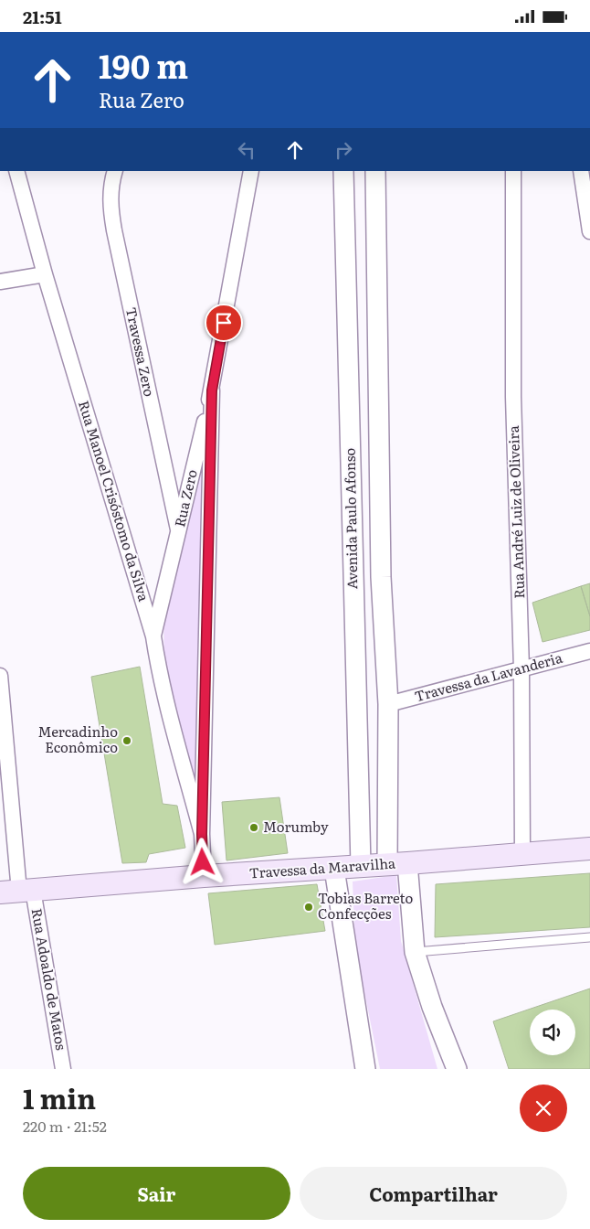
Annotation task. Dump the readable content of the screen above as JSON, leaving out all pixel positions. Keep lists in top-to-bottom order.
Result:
{
  "streets": {
    "main road": ["Travessa da Maravilha"],
    "street": [
      "Travessa Zero",
      "Rua Zero",
      "Rua Manoel Crisóstomo da Silva",
      "Rua André Luiz de Oliveira",
      "Avenida Paulo Afonso",
      "Travessa da Lavanderia",
      "Rua Adoaldo de Matos"
    ]
  },
  "crossings": [
    ["Travessa Zero", "Rua Zero"],
    ["Rua Zero", "Rua Manoel Crisóstomo da Silva"],
    ["Rua André Luiz de Oliveira", "Travessa da Lavanderia"],
    ["Rua André Luiz de Oliveira", "Travessa da Maravilha"],
    ["Avenida Paulo Afonso", "Travessa da Lavanderia"],
    ["Avenida Paulo Afonso", "Travessa da Maravilha"],
    ["Travessa da Maravilha", "Rua Adoaldo de Matos"]
  ],
  "places": ["Mercadinho Econômico", "Morumby", "Tobias Barreto Confecções"],
  "page": {
    "status": "21:51",
    "turn": ["190 m", "Rua Zero"],
    "heading": ["1 min", "220 m · 21:52"],
    "buttons": ["Sair", "Compartilhar"]
  }
}
